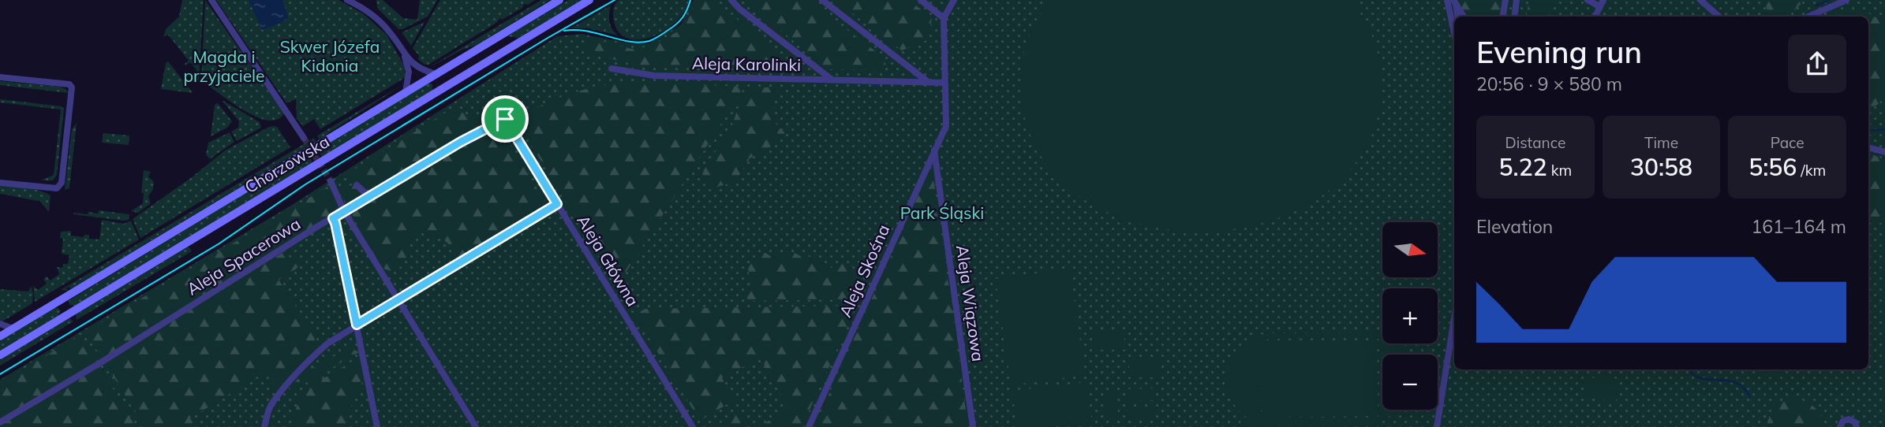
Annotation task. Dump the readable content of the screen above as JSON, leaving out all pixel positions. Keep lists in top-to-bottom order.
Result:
{
  "streets": {
    "main road": ["Chorzowska"],
    "street": [
      "Aleja Karolinki",
      "Aleja Spacerowa",
      "Aleja Główna",
      "Aleja Skośna",
      "Aleja Wiązowa"
    ]
  },
  "crossings": [
    ["Aleja Karolinki", "Aleja Skośna"],
    ["Aleja Spacerowa", "Aleja Główna"],
    ["Aleja Skośna", "Aleja Wiązowa"]
  ],
  "parks": ["Skwer Józefa Kidonia", "Magda i przyjaciele", "Park Śląski"],
  "north": "right",
  "page": {
    "heading": ["Evening run", "20:56 · 9 × 580 m"],
    "stats": [
      ["Distance", "5.22 km"],
      ["Time", "30:58"],
      ["Pace", "5:56 /km"]
    ],
    "chart": ["Elevation", "161–164 m"],
    "map_buttons": ["+", "−"]
  }
}
